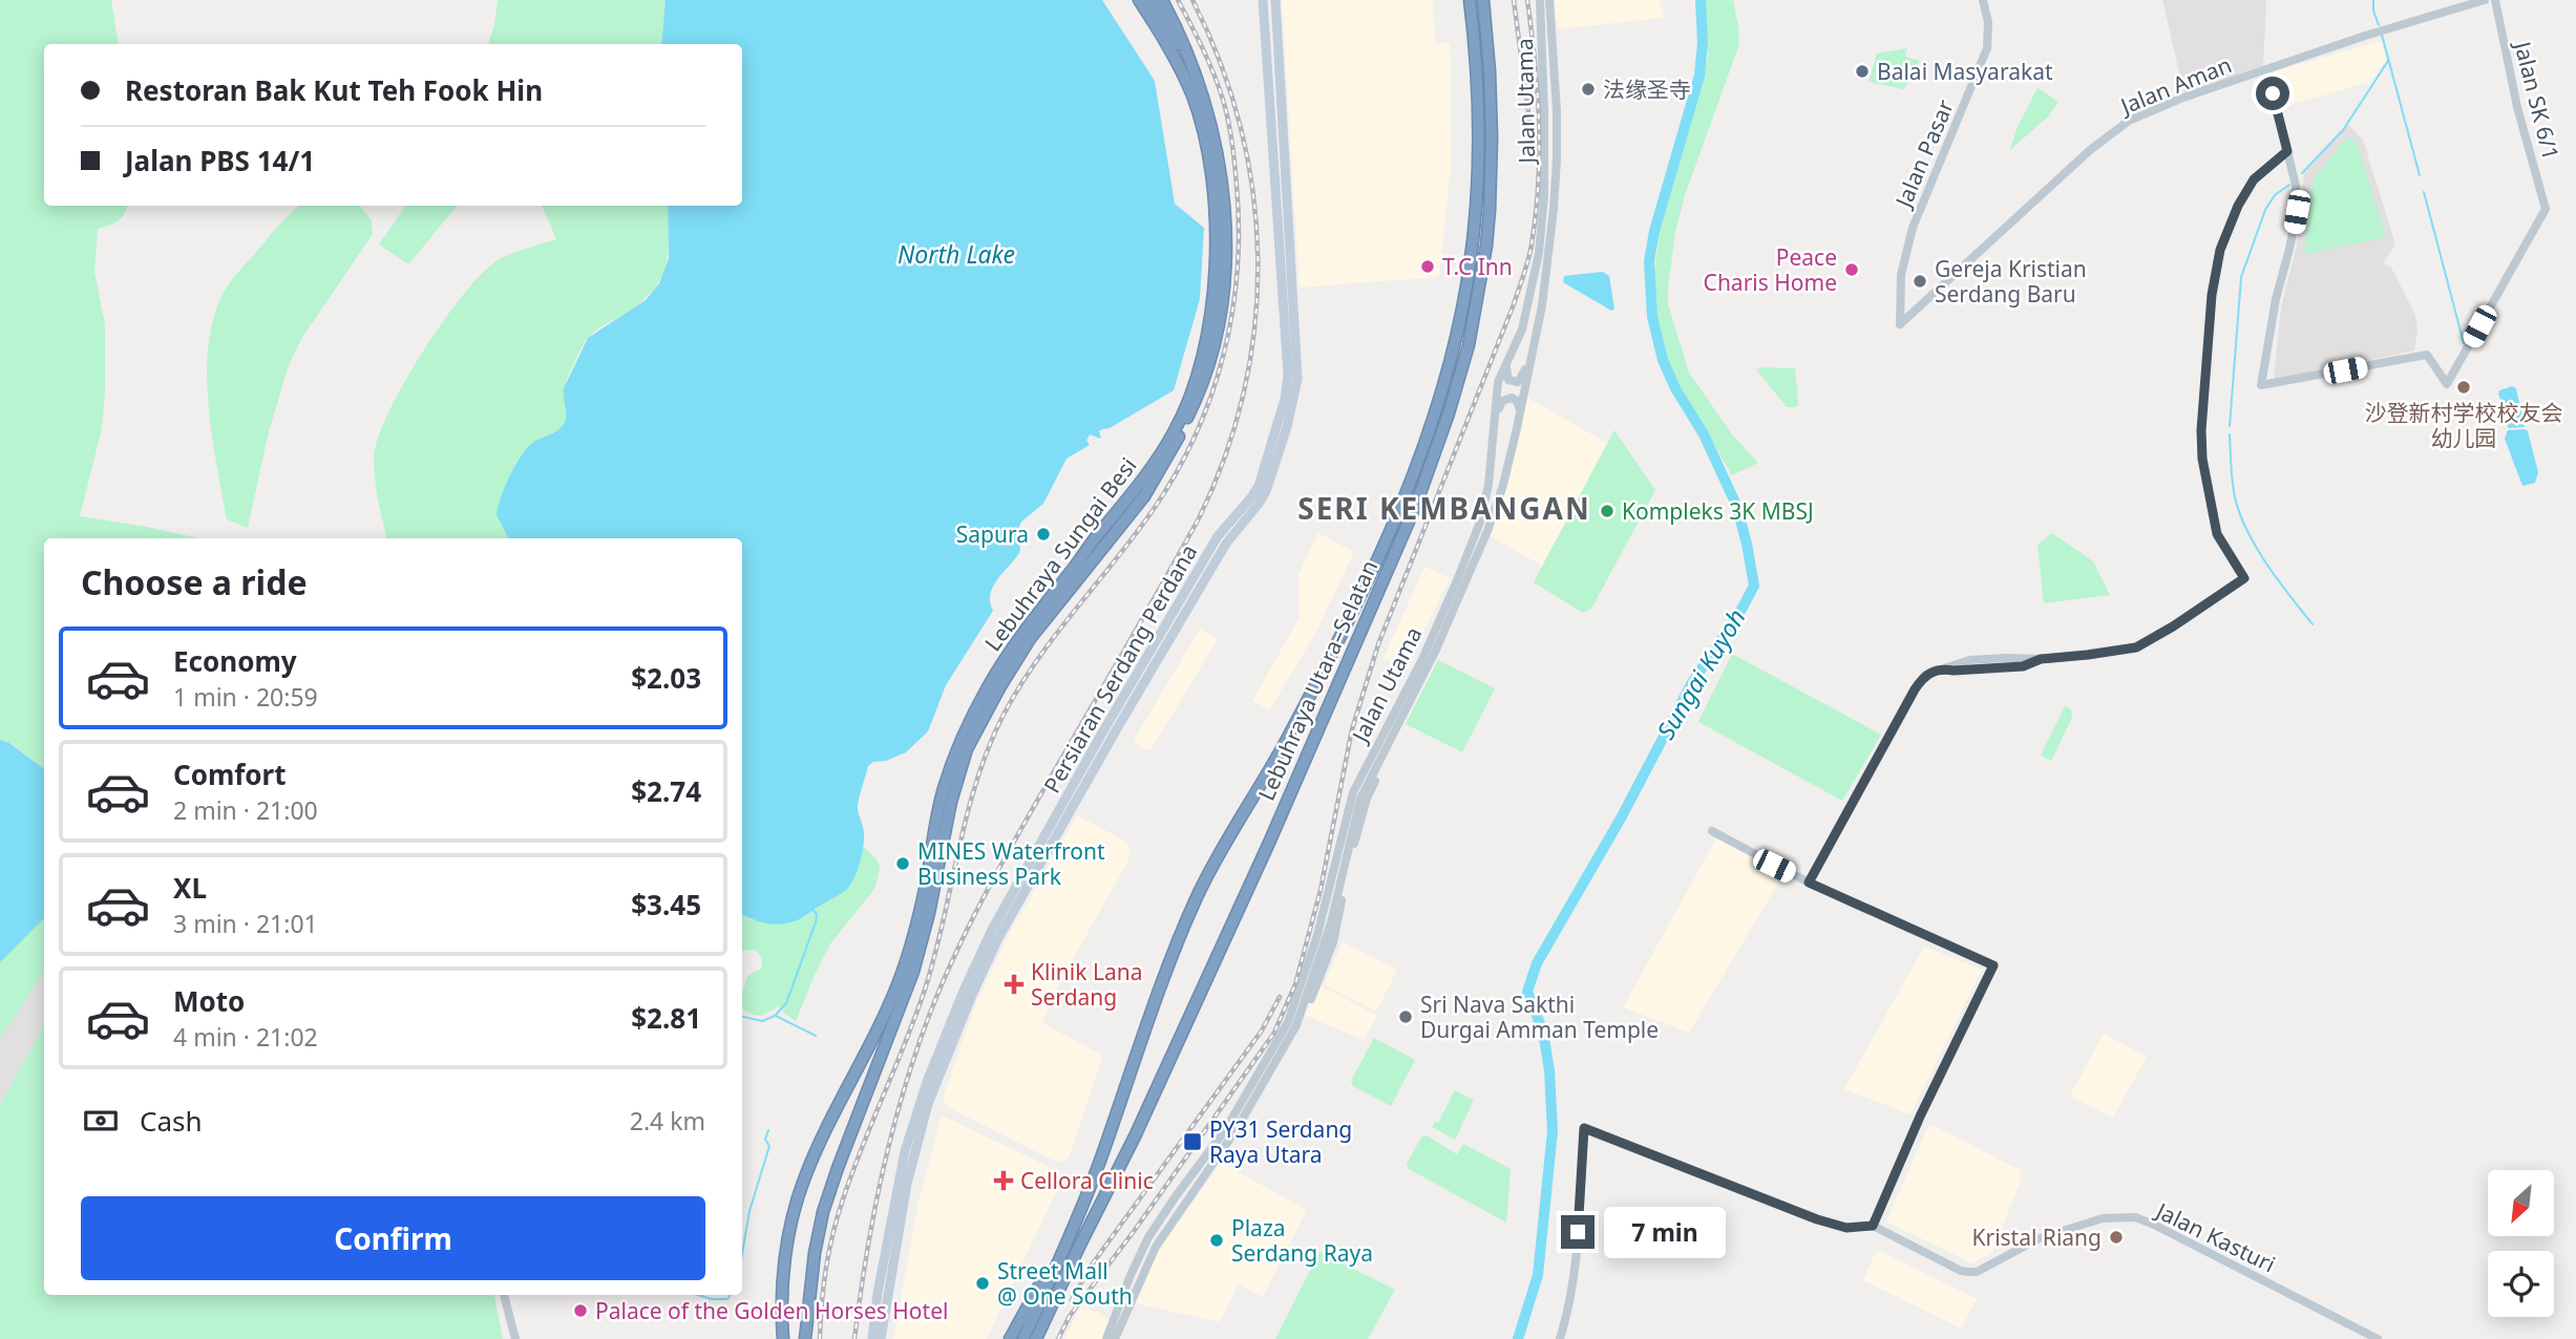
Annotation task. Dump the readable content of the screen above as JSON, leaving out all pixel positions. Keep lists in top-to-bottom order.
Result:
{
  "streets": {
    "highway": ["Lebuhraya Sungai Besi", "Lebuhraya Utara–Selatan"],
    "main road": ["Persiaran Serdang Perdana"],
    "street": [
      "Jalan Aman",
      "Jalan Utama",
      "Jalan SK 6/1",
      "Jalan Pasar",
      "Jalan Kasturi"
    ]
  },
  "crossings": [
    ["Jalan Aman", "Jalan Pasar"]
  ],
  "districts": ["SERI KEMBANGAN"],
  "water": ["North Lake", "Sungai Kuyoh"],
  "places": {
    "other": [
      "Balai Masyarakat",
      "法缘圣寺",
      "T.C Inn",
      "Peace Charis Home",
      "Gereja Kristian Serdang Baru",
      "沙登新村学校校友会 幼儿园",
      "Kompleks 3K MBSJ",
      "Sapura",
      "MINES Waterfront Business Park",
      "Sri Nava Sakthi Durgai Amman Temple",
      "Kristal Riang",
      "Plaza Serdang Raya",
      "Street Mall @ One South",
      "Palace of the Golden Horses Hotel"
    ],
    "health": ["Klinik Lana Serdang", "Cellora Clinic"],
    "transit": ["PY31 Serdang Raya Utara"]
  },
  "north": "bottom left",
  "page": {
    "banner": ["Restoran Bak Kut Teh Fook Hin", "Jalan PBS 14/1"],
    "heading": "Choose a ride",
    "list": [
      {
        "name": "Economy",
        "note": "1 min · 20:59",
        "value": "$2.03"
      },
      {
        "name": "Comfort",
        "note": "2 min · 21:00",
        "value": "$2.74"
      },
      {
        "name": "XL",
        "note": "3 min · 21:01",
        "value": "$3.45"
      },
      {
        "name": "Moto",
        "note": "4 min · 21:02",
        "value": "$2.81"
      }
    ],
    "pay": ["Cash", "2.4 km"],
    "buttons": "Confirm",
    "bubble": "7 min"
  }
}
